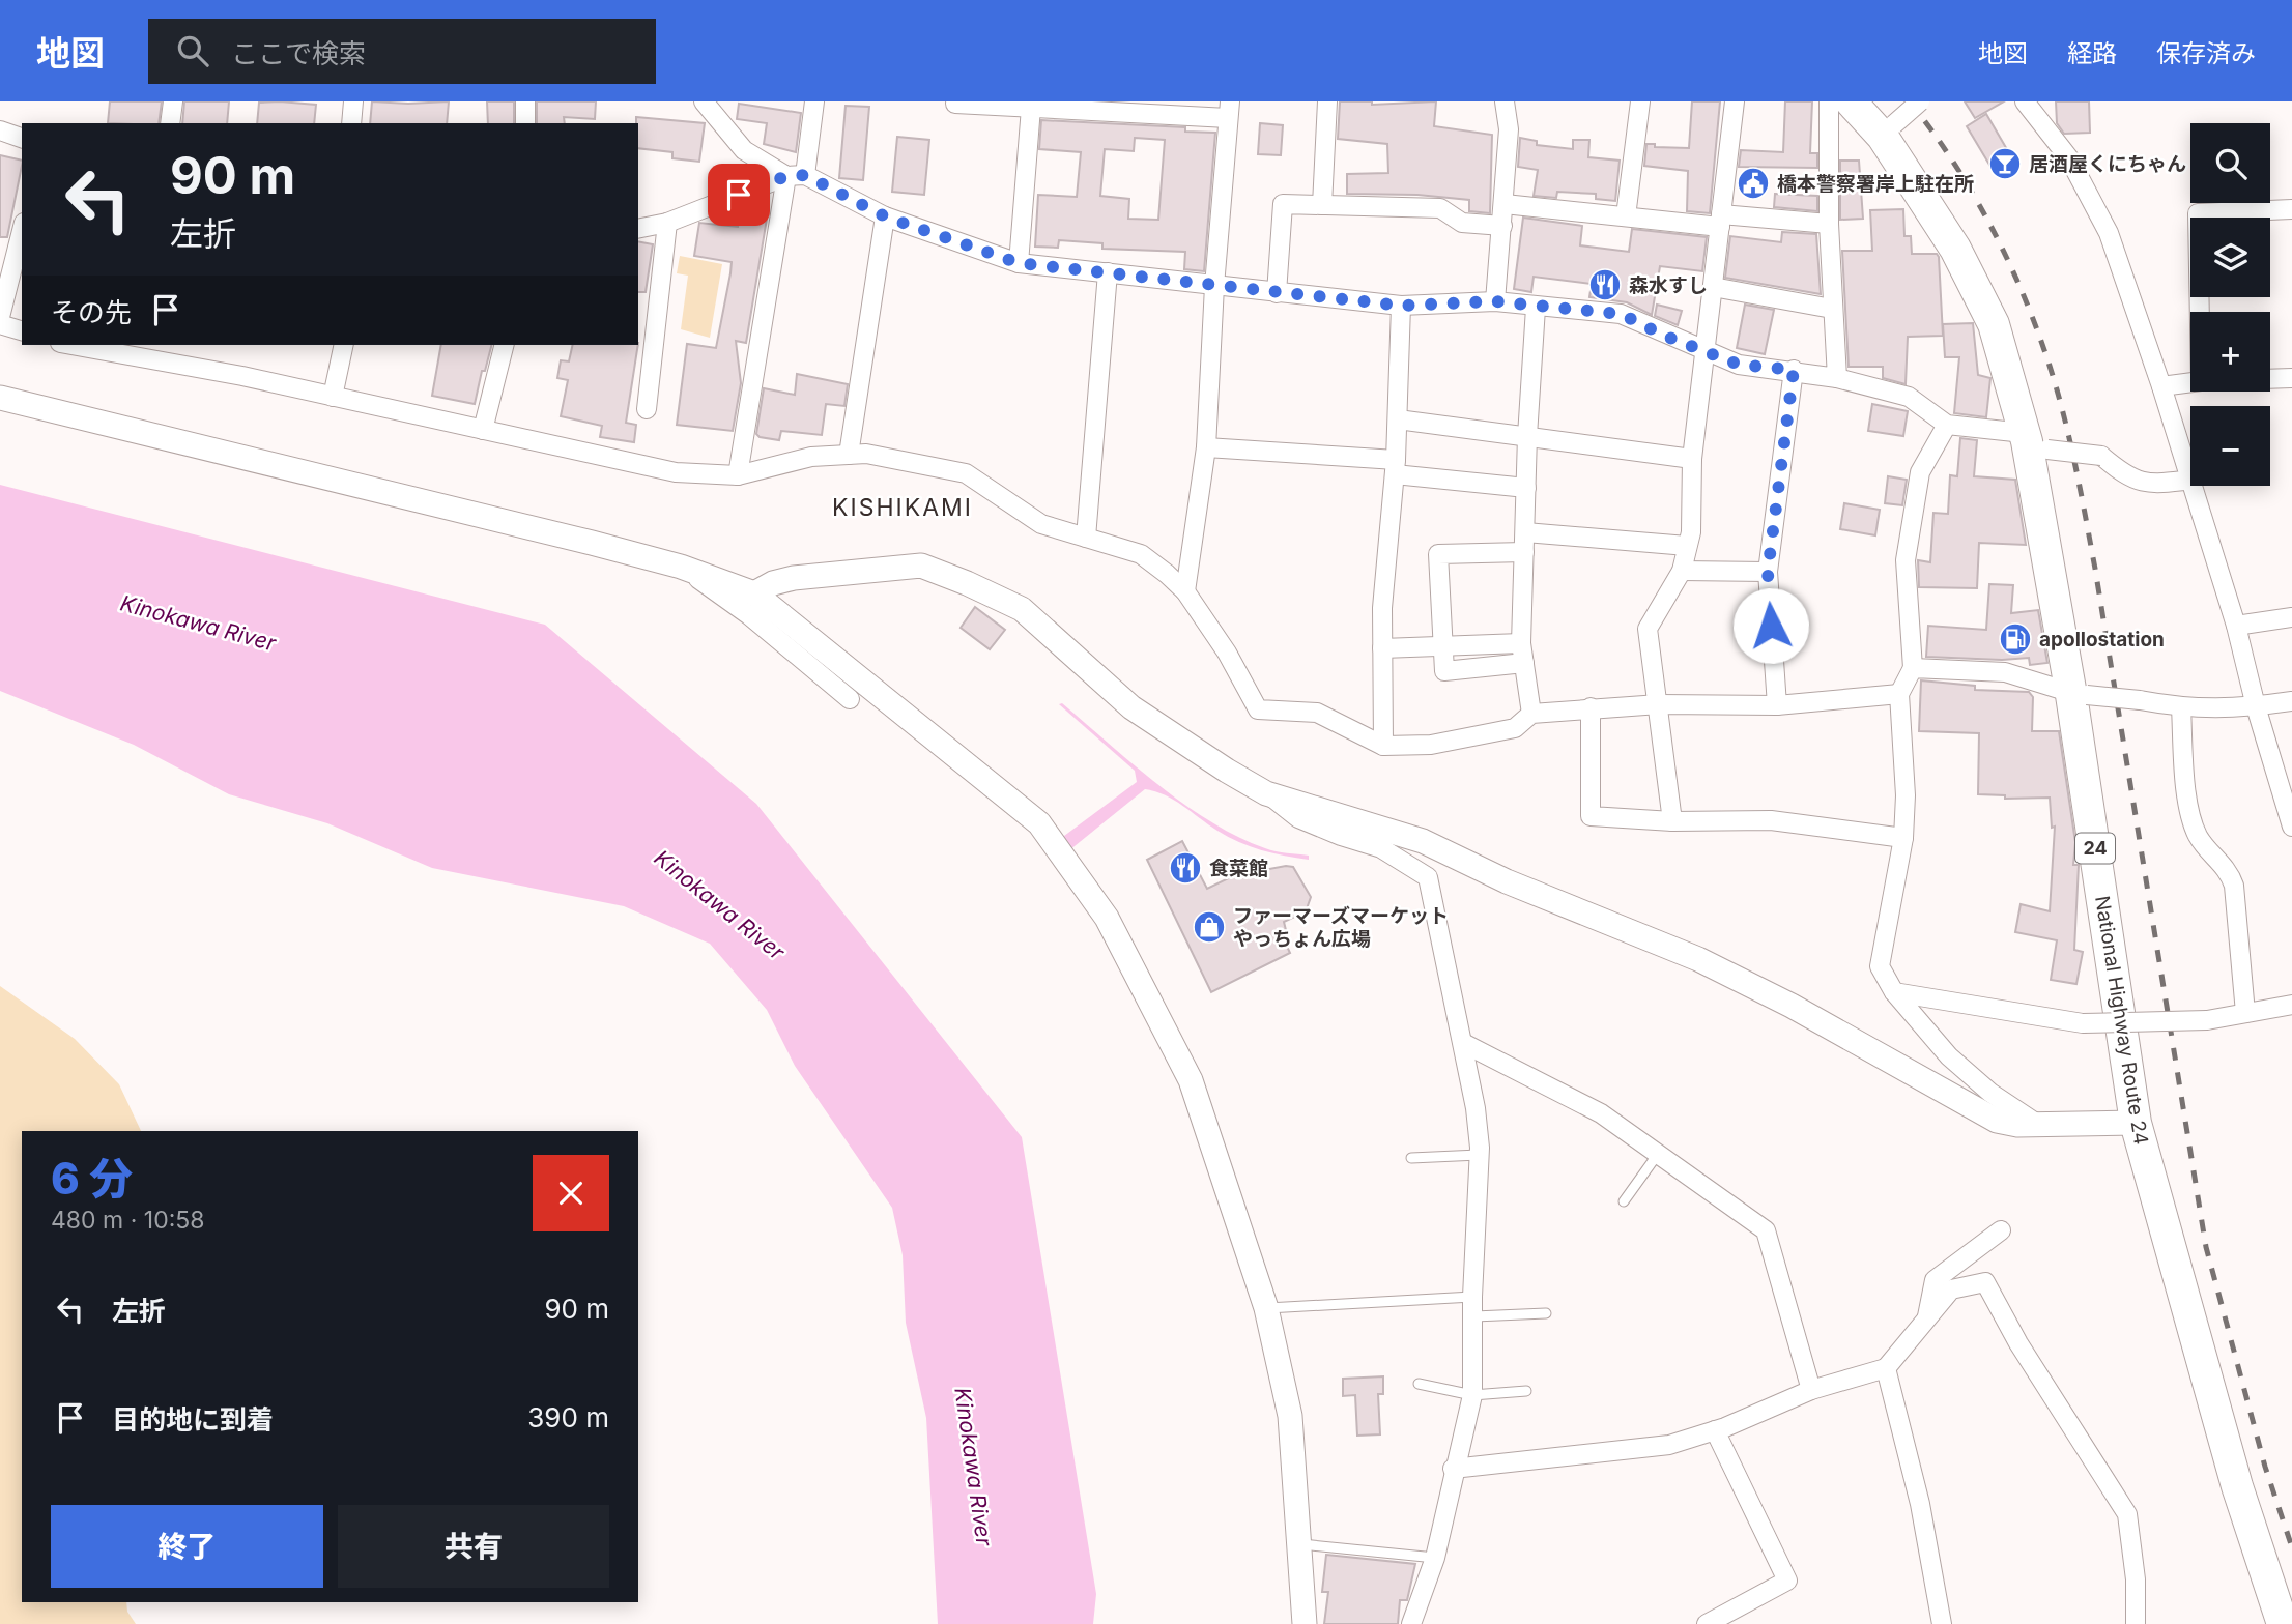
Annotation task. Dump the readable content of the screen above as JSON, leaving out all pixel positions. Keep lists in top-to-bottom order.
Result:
{
  "streets": {
    "highway": ["24", "National Highway Route 24"]
  },
  "districts": ["KISHIKAMI"],
  "water": ["Kinokawa River"],
  "places": {
    "bar": ["居酒屋くにちゃん"],
    "public building": ["橋本警察署岸上駐在所"],
    "restaurant": ["森水すし", "食菜館"],
    "fuel station": ["apollostation"],
    "shop": ["ファーマーズマーケット やっちょん広場"]
  },
  "page": {
    "header": "地図",
    "search": "ここで検索",
    "nav": ["地図", "経路", "保存済み"],
    "map_buttons": ["+", "−"],
    "turn": ["90 m", "左折"],
    "then": "その先",
    "heading": ["6 分", "480 m · 10:58"],
    "list": [
      {
        "name": "左折",
        "value": "90 m"
      },
      {
        "name": "目的地に到着",
        "value": "390 m"
      }
    ],
    "buttons": ["終了", "共有"]
  }
}
